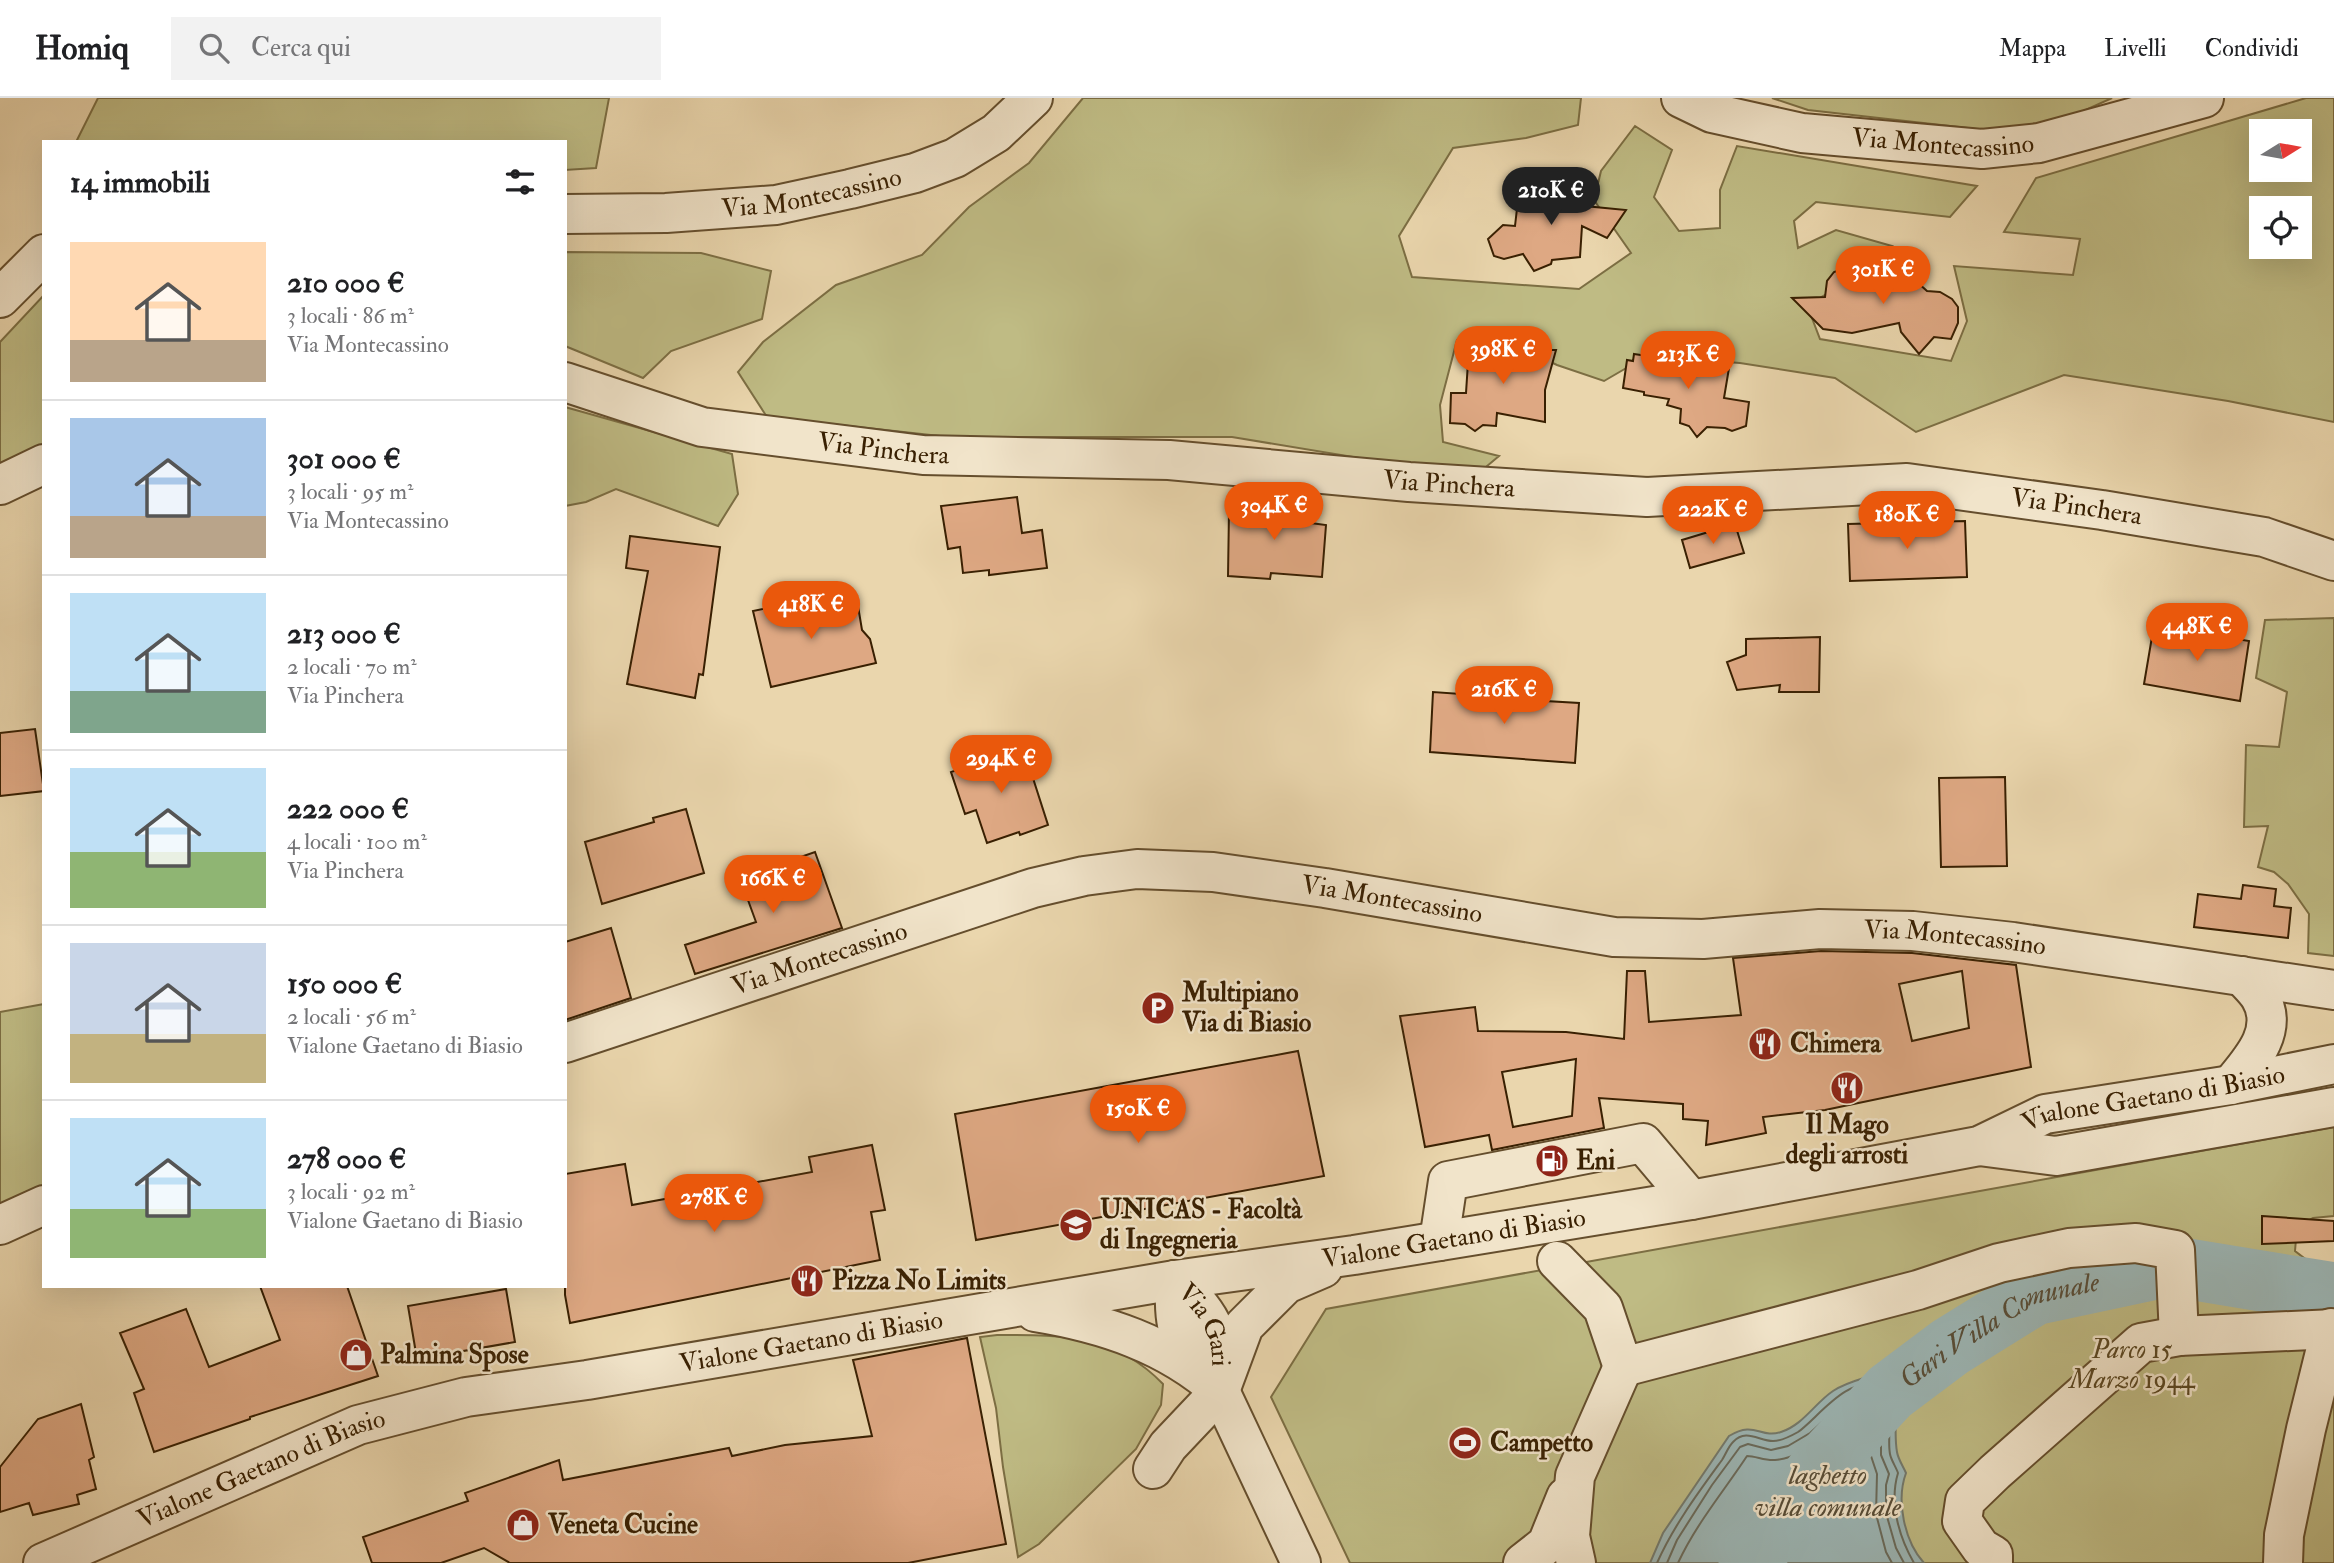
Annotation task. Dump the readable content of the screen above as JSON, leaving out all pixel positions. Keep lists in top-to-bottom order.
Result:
{
  "streets": {
    "street": [
      "Via Montecassino",
      "Via Pinchera",
      "Vialone Gaetano di Biasio",
      "Via Gari"
    ]
  },
  "crossings": [
    ["Vialone Gaetano di Biasio", "Via Gari"]
  ],
  "water": ["Gari Villa Comunale", "laghetto villa comunale"],
  "parks": ["Parco 15 Marzo 1944"],
  "places": {
    "parking": ["Multipiano Via di Biasio"],
    "restaurant": ["Chimera", "Il Mago degli arrosti", "Pizza No Limits"],
    "fuel station": ["Eni"],
    "school or university": ["UNICAS - Facoltà di Ingegneria"],
    "shop": ["Palmina Spose", "Veneta Cucine"],
    "sports": ["Campetto"]
  },
  "north": "right",
  "page": {
    "header": "Homiq",
    "search": "Cerca qui",
    "nav": ["Mappa", "Livelli", "Condividi"],
    "heading": "14 immobili",
    "price": [
      "210K €",
      "301K €",
      "398K €",
      "213K €",
      "304K €",
      "222K €",
      "180K €",
      "418K €",
      "448K €",
      "216K €",
      "294K €",
      "166K €",
      "150K €",
      "278K €"
    ],
    "list": [
      {
        "name": "210 000 €",
        "note": "3 locali · 86 m² · Via Montecassino"
      },
      {
        "name": "301 000 €",
        "note": "3 locali · 95 m² · Via Montecassino"
      },
      {
        "name": "213 000 €",
        "note": "2 locali · 70 m² · Via Pinchera"
      },
      {
        "name": "222 000 €",
        "note": "4 locali · 100 m² · Via Pinchera"
      },
      {
        "name": "150 000 €",
        "note": "2 locali · 56 m² · Vialone Gaetano di Biasio"
      },
      {
        "name": "278 000 €",
        "note": "3 locali · 92 m² · Vialone Gaetano di Biasio"
      }
    ]
  }
}
